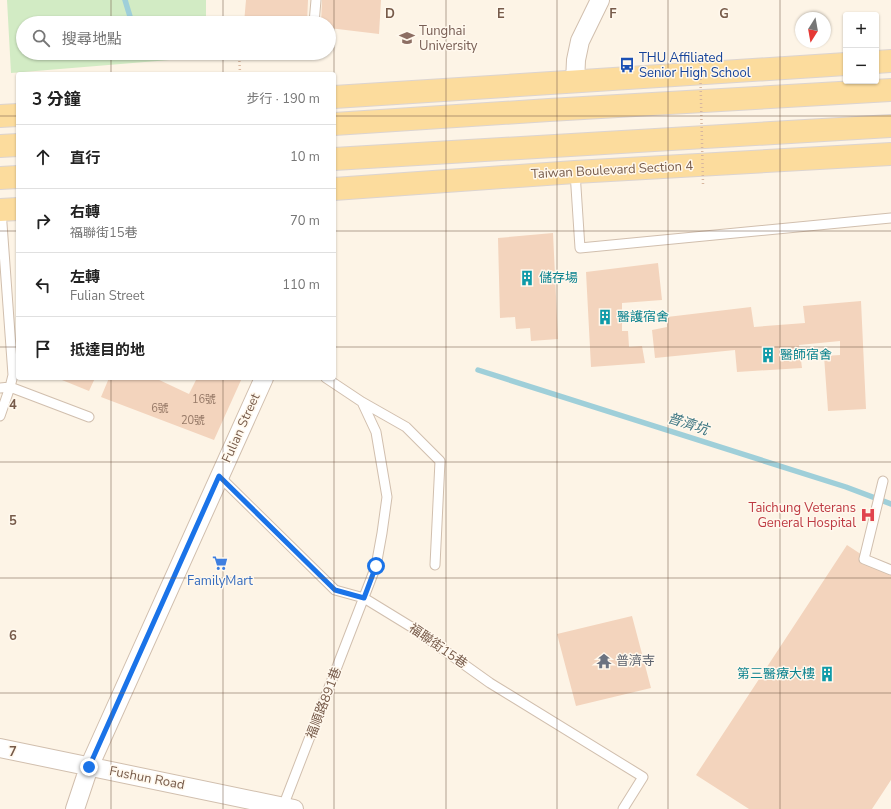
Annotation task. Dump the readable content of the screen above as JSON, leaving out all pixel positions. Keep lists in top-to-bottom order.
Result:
{
  "streets": {
    "main road": ["Taiwan Boulevard Section 4"],
    "street": ["Fulian Street", "Fushun Road"],
    "lane": ["福聯街15巷", "福順路891巷"]
  },
  "crossings": [
    ["Fulian Street", "福聯街15巷"],
    ["Fulian Street", "Fushun Road"],
    ["福聯街15巷", "福順路891巷"],
    ["福順路891巷", "Fushun Road"]
  ],
  "water": ["普濟坑"],
  "places": {
    "school or university": ["Tunghai University"],
    "bus stop": ["THU Affiliated Senior High School"],
    "building": [
      "儲存場",
      "醫護宿舍",
      "醫師宿舍",
      "第三醫療大樓"
    ],
    "hospital": ["Taichung Veterans General Hospital"],
    "supermarket": ["FamilyMart"],
    "temple": ["普濟寺"]
  },
  "house_numbers": ["16號", "6號", "20號"],
  "north": "bottom",
  "page": {
    "map_buttons": ["+", "−"],
    "search": "搜尋地點",
    "heading": ["3 分鐘", "步行 · 190 m"],
    "list": [
      ["直行", "10 m"],
      ["右轉", "福聯街15巷", "70 m"],
      ["左轉", "Fulian Street", "110 m"],
      "抵達目的地"
    ]
  },
  "grid": {
    "columns": [
      "D",
      "E",
      "F",
      "G"
    ],
    "rows": [
      "4",
      "5",
      "6",
      "7"
    ]
  }
}
